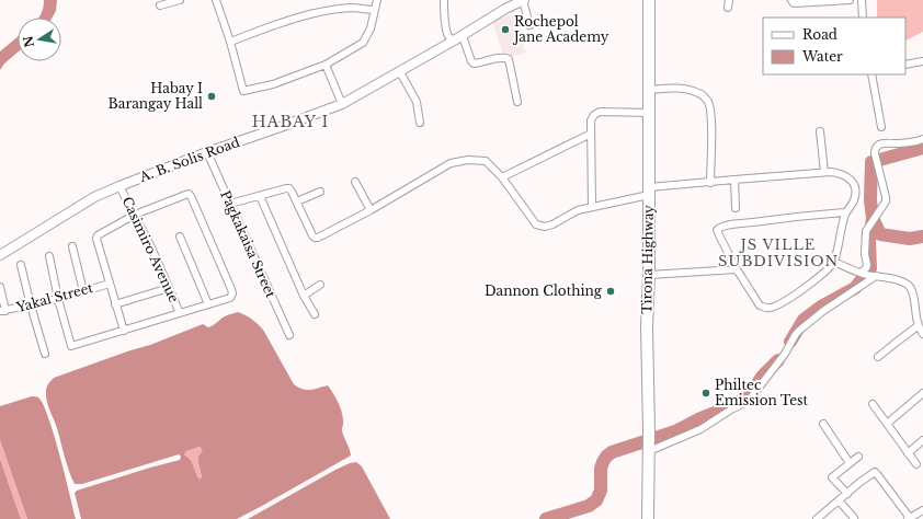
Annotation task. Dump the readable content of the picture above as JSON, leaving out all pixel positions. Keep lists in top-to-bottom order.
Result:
{
  "streets": {
    "main road": ["Tirona Highway"],
    "street": [
      "A. B. Solis Road",
      "Pagkakaisa Street",
      "Casimiro Avenue",
      "Yakal Street"
    ]
  },
  "crossings": [
    ["A. B. Solis Road", "Pagkakaisa Street"],
    ["A. B. Solis Road", "Casimiro Avenue"]
  ],
  "districts": ["HABAY I", "JS VILLE SUBDIVISION"],
  "places": [
    "Rochepol Jane Academy",
    "Habay I Barangay Hall",
    "Dannon Clothing",
    "Philtec Emission Test"
  ],
  "legend": ["Road", "Water"],
  "north": "left"
}
